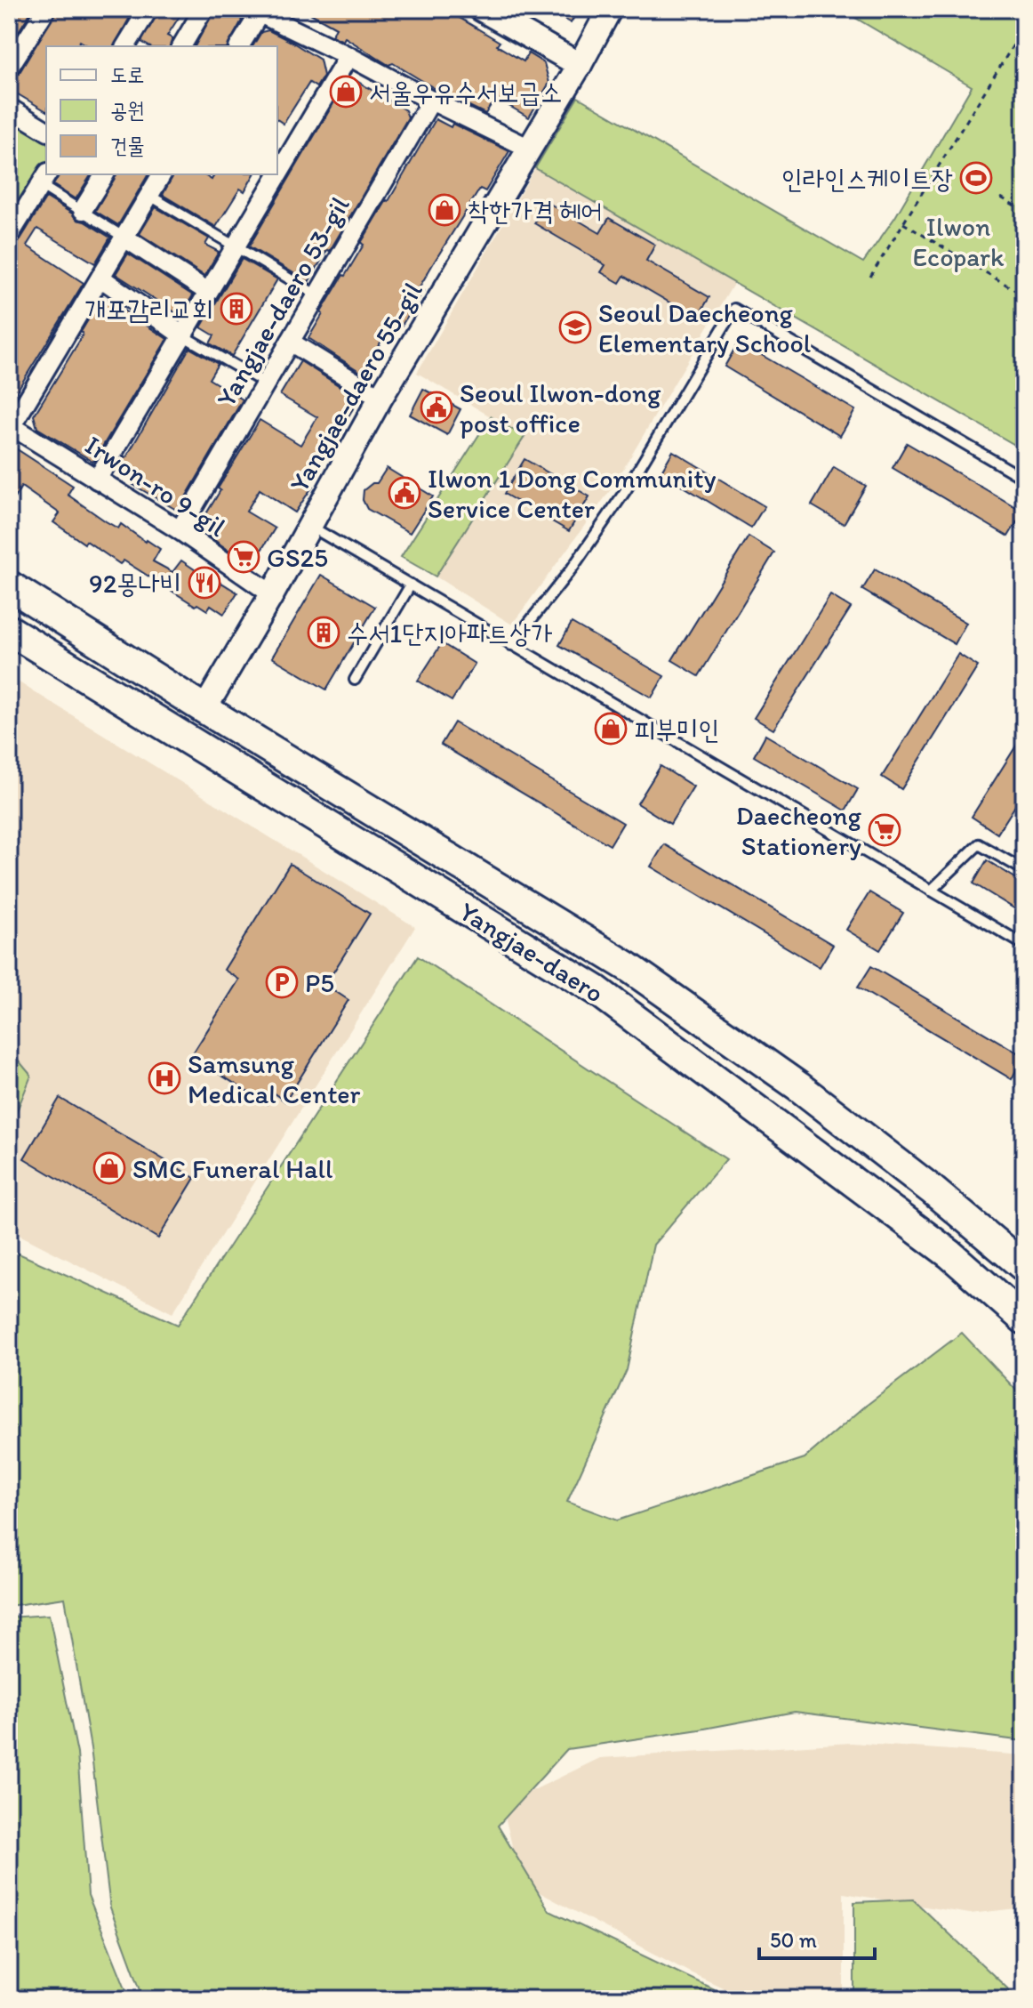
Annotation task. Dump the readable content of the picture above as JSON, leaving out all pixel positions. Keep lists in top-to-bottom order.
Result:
{
  "streets": {
    "main road": ["Yangjae-daero"],
    "street": ["Yangjae-daero 53-gil", "Yangjae-daero 55-gil", "Irwon-ro 9-gil"]
  },
  "crossings": [
    ["Yangjae-daero 53-gil", "Irwon-ro 9-gil"],
    ["Yangjae-daero 55-gil", "Irwon-ro 9-gil"],
    ["Yangjae-daero 55-gil", "Yangjae-daero"]
  ],
  "parks": ["Ilwon Ecopark"],
  "places": {
    "shop": [
      "서울우유수서보급소",
      "착한가격 헤어",
      "피부미인",
      "SMC Funeral Hall"
    ],
    "sports": ["인라인스케이트장"],
    "building": ["개포감리교회", "수서1단지아파트상가"],
    "school or university": ["Seoul Daecheong Elementary School"],
    "public building": ["Seoul Ilwon-dong post office", "Ilwon 1 Dong Community Service Center"],
    "supermarket": ["GS25", "Daecheong Stationery"],
    "restaurant": ["92몽나비"],
    "parking": ["P5"],
    "hospital": ["Samsung Medical Center"]
  },
  "legend": ["도로", "공원", "건물"],
  "scale_bar": "50 m"
}
